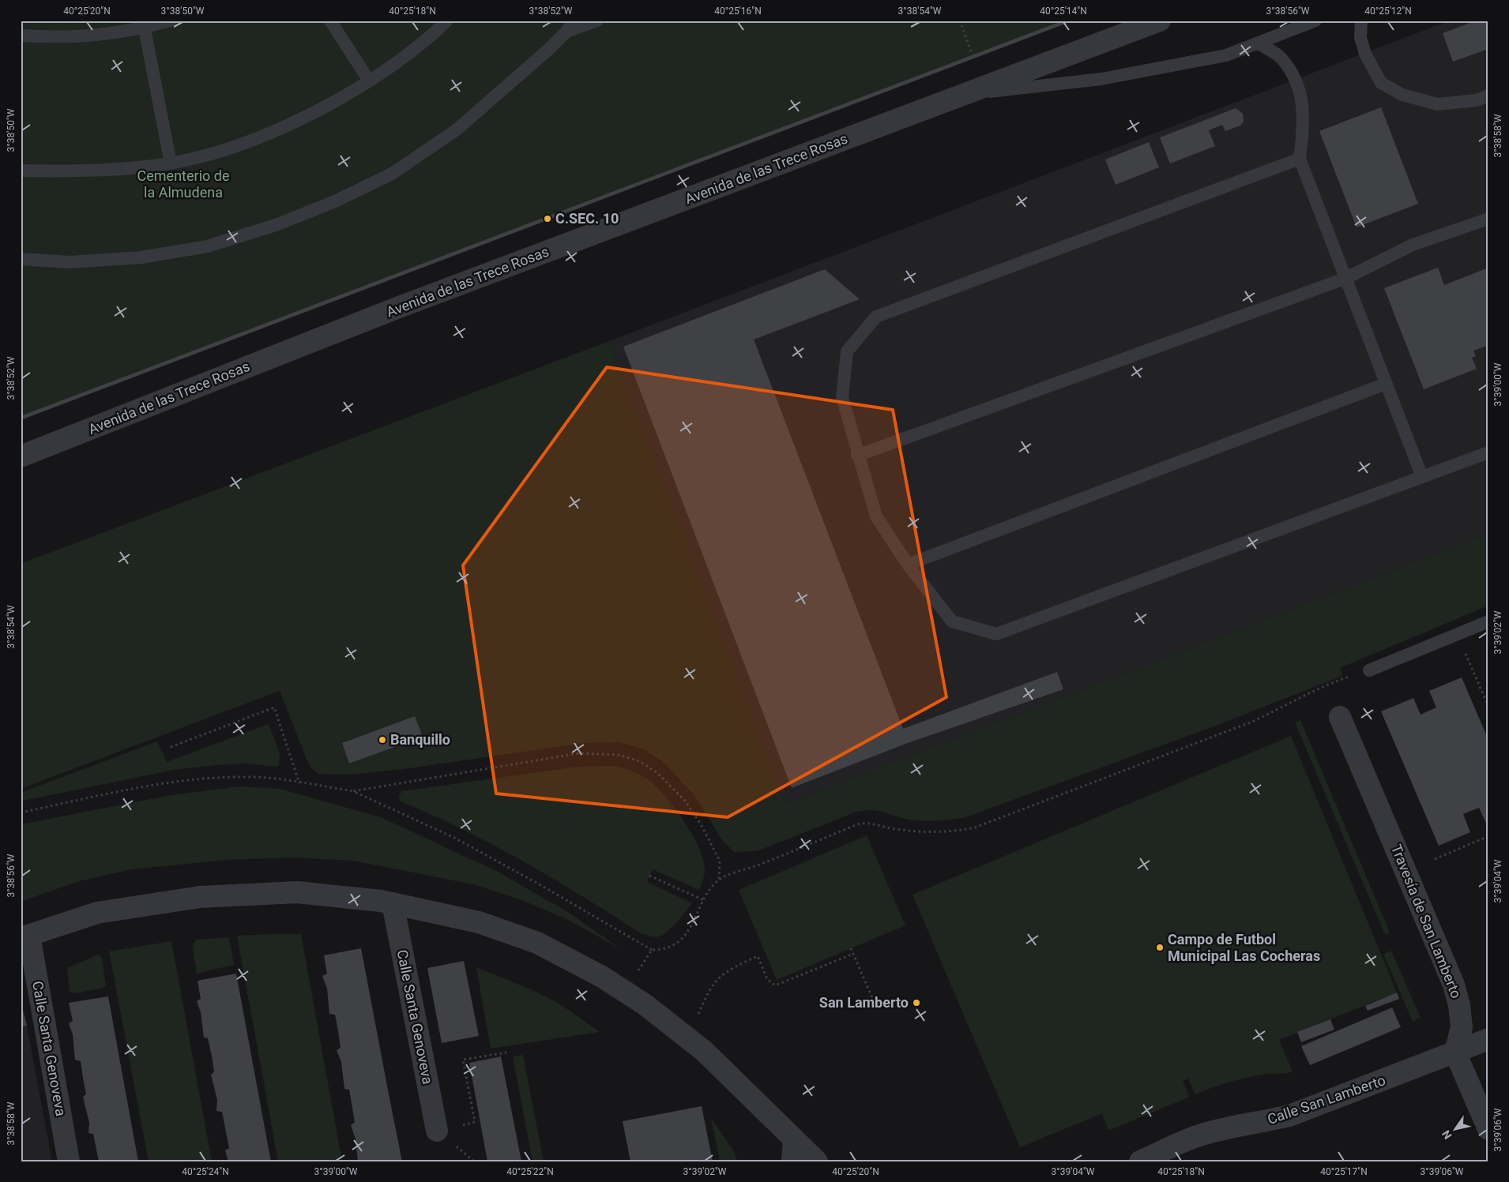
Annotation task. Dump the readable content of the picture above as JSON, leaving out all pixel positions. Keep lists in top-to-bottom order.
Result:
{
  "streets": {
    "street": [
      "Avenida de las Trece Rosas",
      "Travesía de San Lamberto",
      "Calle Santa Genoveva",
      "Calle San Lamberto"
    ]
  },
  "crossings": [
    ["Travesía de San Lamberto", "Calle San Lamberto"]
  ],
  "parks": ["Cementerio de la Almudena"],
  "places": [
    "C.SEC. 10",
    "Banquillo",
    "Campo de Futbol Municipal Las Cocheras",
    "San Lamberto"
  ],
  "north": "bottom left",
  "coordinates": [
    "40°25'20\"N",
    "3°38'50\"W",
    "40°25'18\"N",
    "3°38'52\"W",
    "40°25'16\"N",
    "3°38'54\"W",
    "40°25'14\"N",
    "3°38'56\"W",
    "40°25'12\"N",
    "3°38'58\"W",
    "3°39'00\"W",
    "3°39'02\"W",
    "3°39'04\"W",
    "3°39'06\"W",
    "40°25'24\"N",
    "40°25'22\"N",
    "40°25'17\"N"
  ]
}
